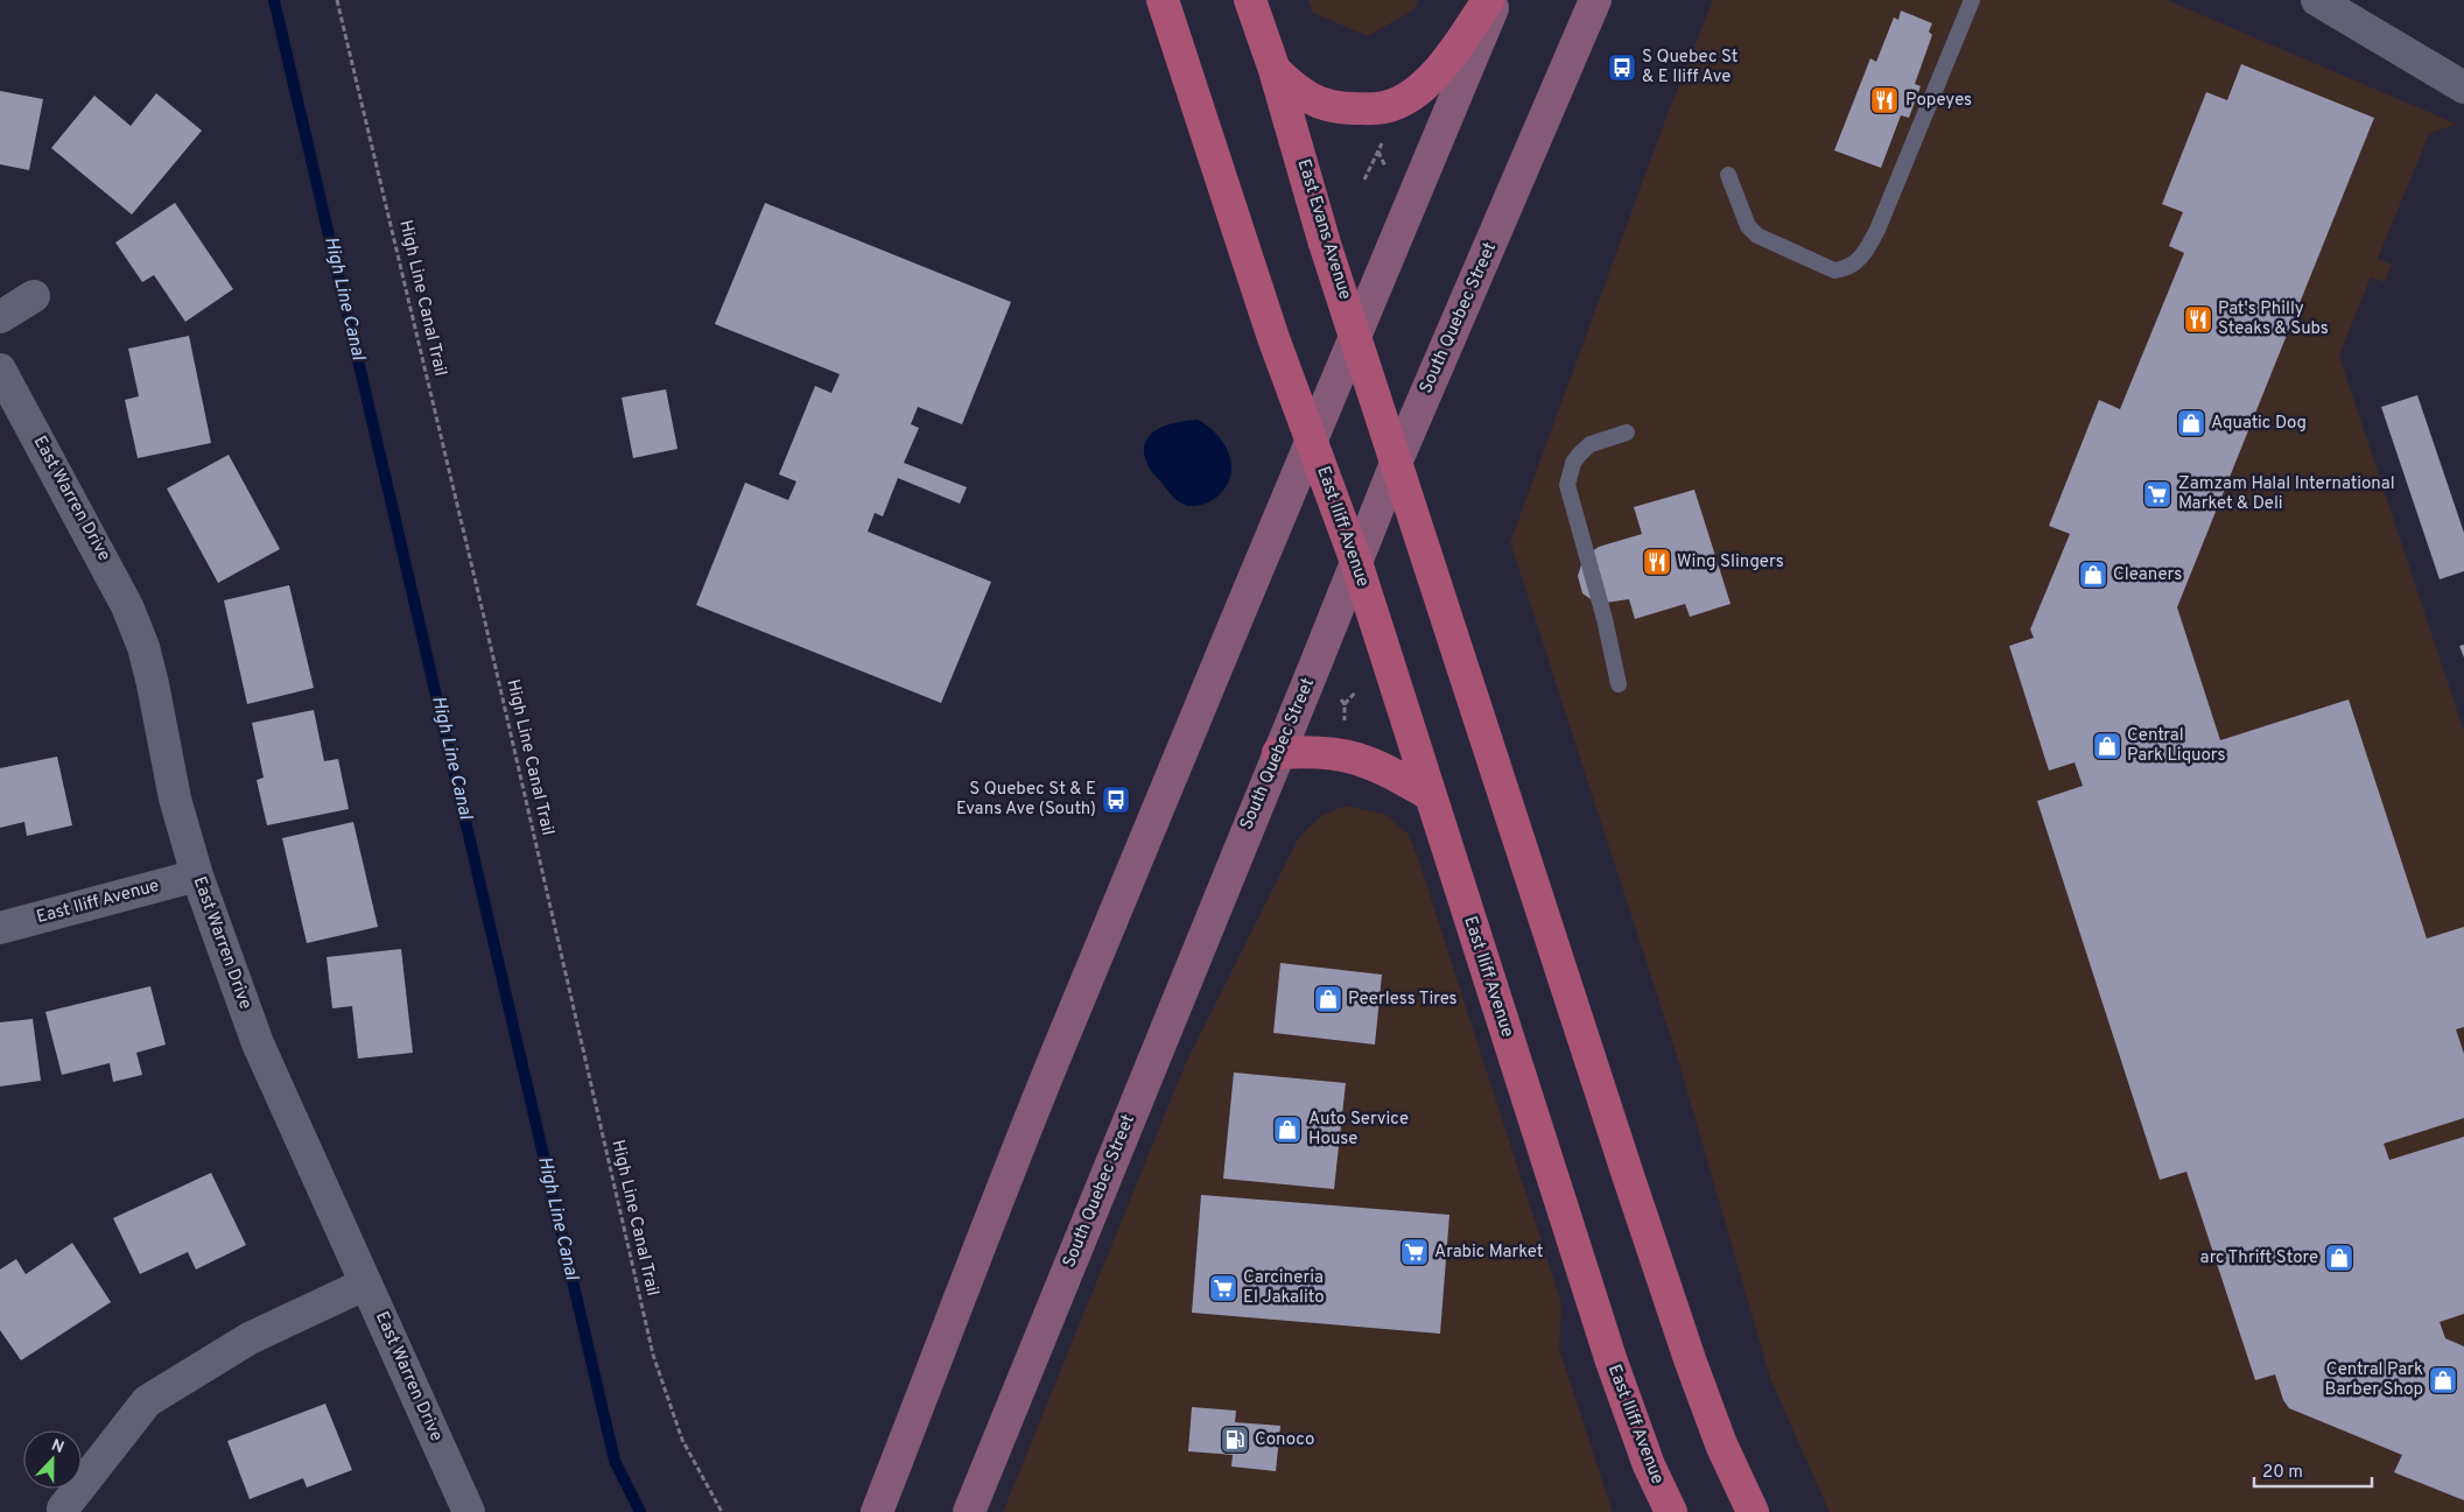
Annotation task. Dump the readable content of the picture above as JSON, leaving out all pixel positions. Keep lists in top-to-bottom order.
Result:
{
  "streets": {
    "main road": ["East Evans Avenue", "South Quebec Street", "East Iliff Avenue"],
    "street": ["East Warren Drive"],
    "path": ["High Line Canal Trail"]
  },
  "crossings": [
    ["East Evans Avenue", "South Quebec Street"],
    ["South Quebec Street", "East Iliff Avenue"],
    ["East Warren Drive", "East Iliff Avenue"]
  ],
  "water": ["High Line Canal"],
  "places": {
    "bus stop": ["S Quebec St & E Iliff Ave", "S Quebec St & E Evans Ave (South)"],
    "restaurant": ["Popeyes", "Pat's Philly Steaks & Subs", "Wing Slingers"],
    "shop": [
      "Aquatic Dog",
      "Cleaners",
      "Central Park Liquors",
      "Peerless Tires",
      "Auto Service House",
      "arc Thrift Store",
      "Central Park Barber Shop"
    ],
    "supermarket": ["Zamzam Halal International Market & Deli", "Arabic Market", "Carcineria El Jakalito"],
    "fuel station": ["Conoco"]
  },
  "scale_bar": "20 m",
  "north": "top"
}
